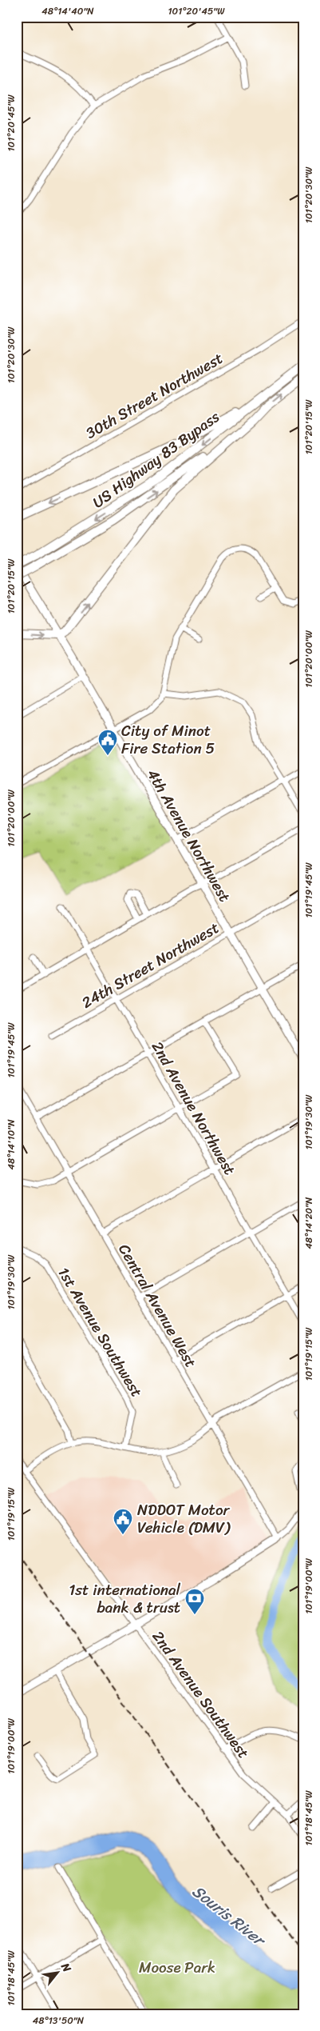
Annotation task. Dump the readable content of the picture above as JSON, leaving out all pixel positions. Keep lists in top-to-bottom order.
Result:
{
  "streets": {
    "highway": ["US Highway 83 Bypass"],
    "main road": ["4th Avenue Northwest"],
    "street": [
      "30th Street Northwest",
      "24th Street Northwest",
      "2nd Avenue Northwest",
      "Central Avenue West",
      "1st Avenue Southwest",
      "2nd Avenue Southwest"
    ]
  },
  "crossings": [
    ["US Highway 83 Bypass", "4th Avenue Northwest"],
    ["4th Avenue Northwest", "24th Street Northwest"],
    ["24th Street Northwest", "2nd Avenue Northwest"]
  ],
  "water": ["Souris River"],
  "parks": ["Moose Park"],
  "places": {
    "public building": ["City of Minot Fire Station 5", "NDDOT Motor Vehicle (DMV)"],
    "bank": ["1st international bank & trust"]
  },
  "north": "top right",
  "coordinates": [
    "48°14'40\"N",
    "101°20'45\"W",
    "101°20'30\"W",
    "101°20'15\"W",
    "101°20'00\"W",
    "101°19'45\"W",
    "101°19'30\"W",
    "48°14'10\"N",
    "48°14'20\"N",
    "101°19'15\"W",
    "101°19'00\"W",
    "101°18'45\"W",
    "48°13'50\"N"
  ]
}
